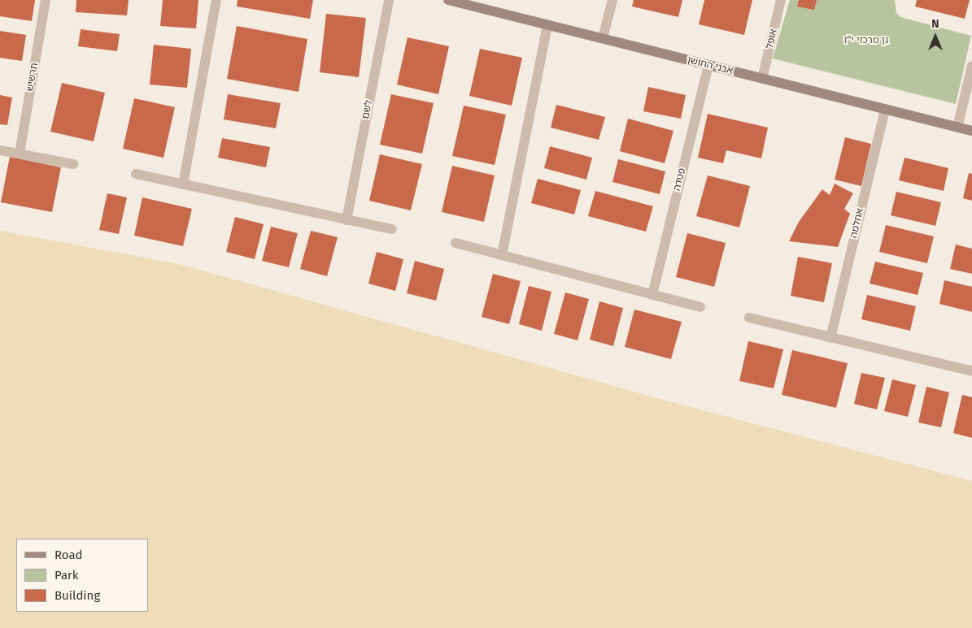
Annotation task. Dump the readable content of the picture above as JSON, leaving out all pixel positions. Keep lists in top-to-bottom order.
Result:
{
  "streets": {
    "street": [
      "אופל",
      "אבני החושן",
      "תרשיש",
      "לשם",
      "פטדה",
      "אחלמה"
    ]
  },
  "crossings": [
    ["אופל", "אבני החושן"],
    ["אבני החושן", "פטדה"],
    ["אבני החושן", "אחלמה"]
  ],
  "parks": ["גן מרכזי י\"ז"],
  "legend": ["Road", "Park", "Building"],
  "north": "top"
}
